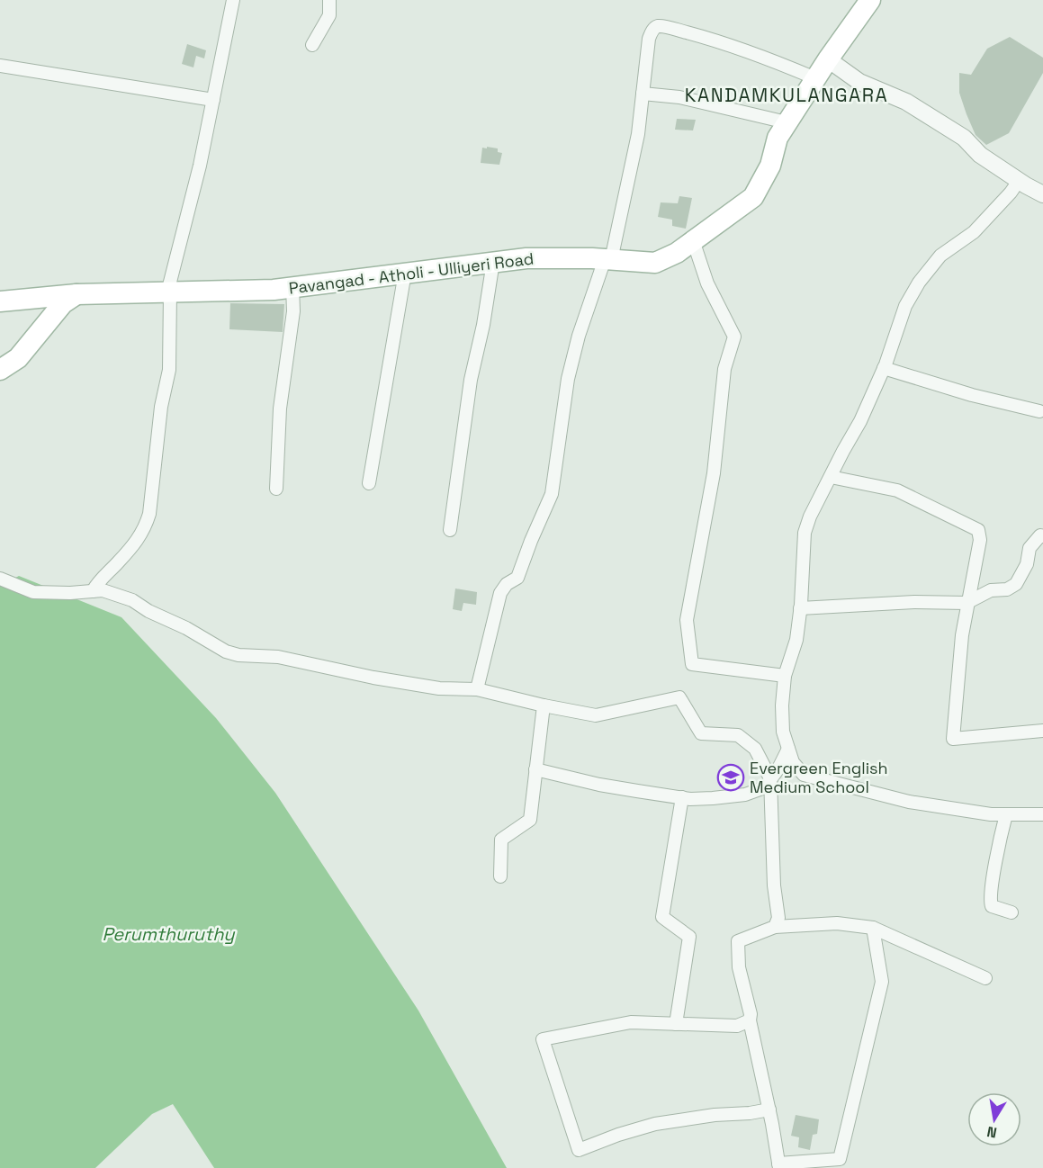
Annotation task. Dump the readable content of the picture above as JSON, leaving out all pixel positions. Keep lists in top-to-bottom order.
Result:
{
  "streets": {
    "main road": ["Pavangad - Atholi - Ulliyeri Road"]
  },
  "districts": ["KANDAMKULANGARA"],
  "water": ["Perumthuruthy"],
  "places": {
    "school or university": ["Evergreen English Medium School"]
  },
  "north": "bottom"
}
